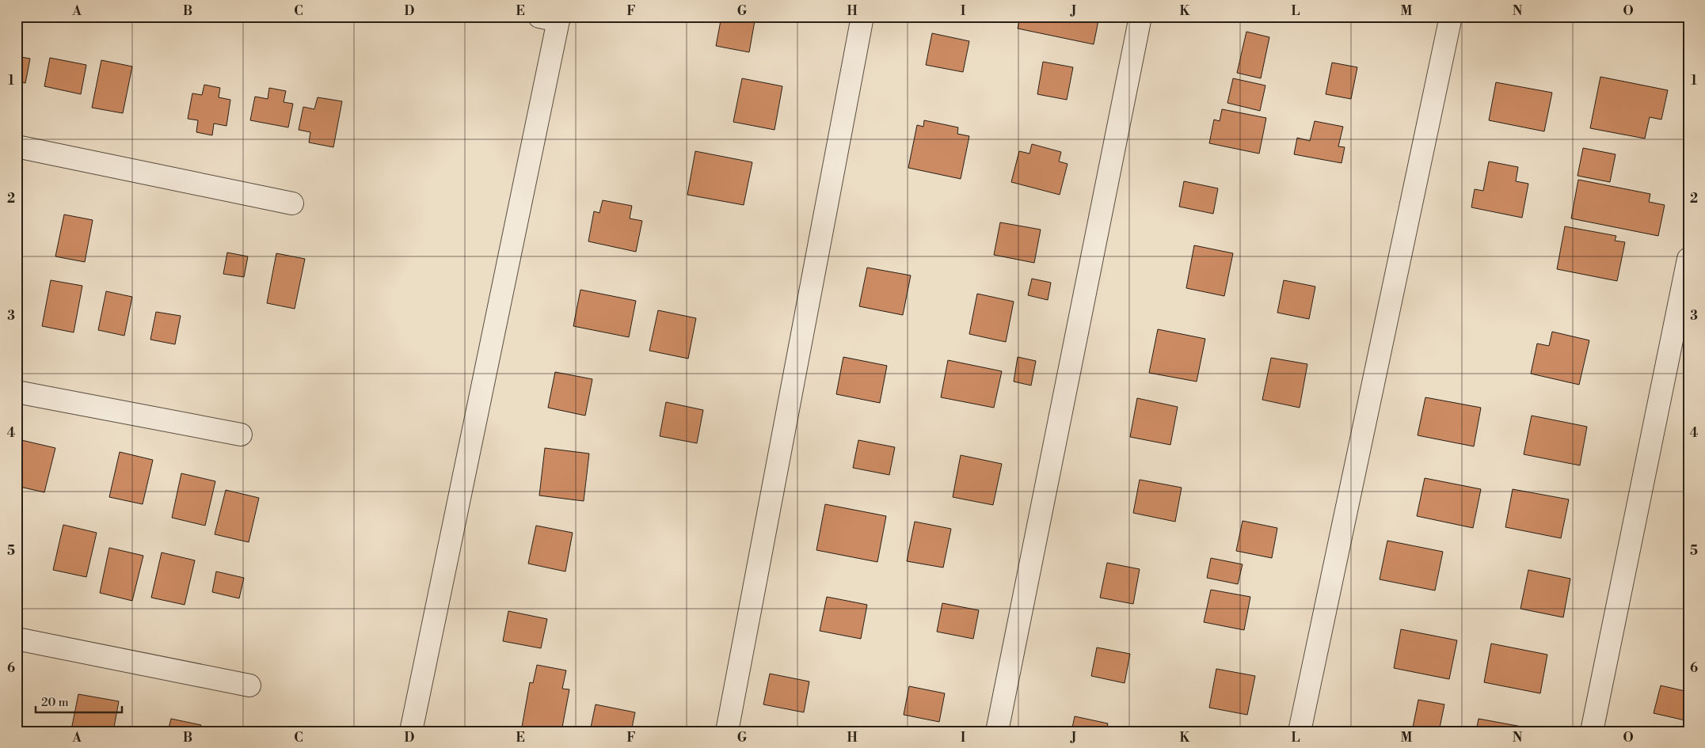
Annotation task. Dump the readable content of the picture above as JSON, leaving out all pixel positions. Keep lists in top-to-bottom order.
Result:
{
  "scale_bar": "20 m",
  "grid": {
    "columns": [
      "A",
      "B",
      "C",
      "D",
      "E",
      "F",
      "G",
      "H",
      "I",
      "J",
      "K",
      "L",
      "M",
      "N",
      "O"
    ],
    "rows": [
      "1",
      "2",
      "3",
      "4",
      "5",
      "6"
    ]
  }
}
